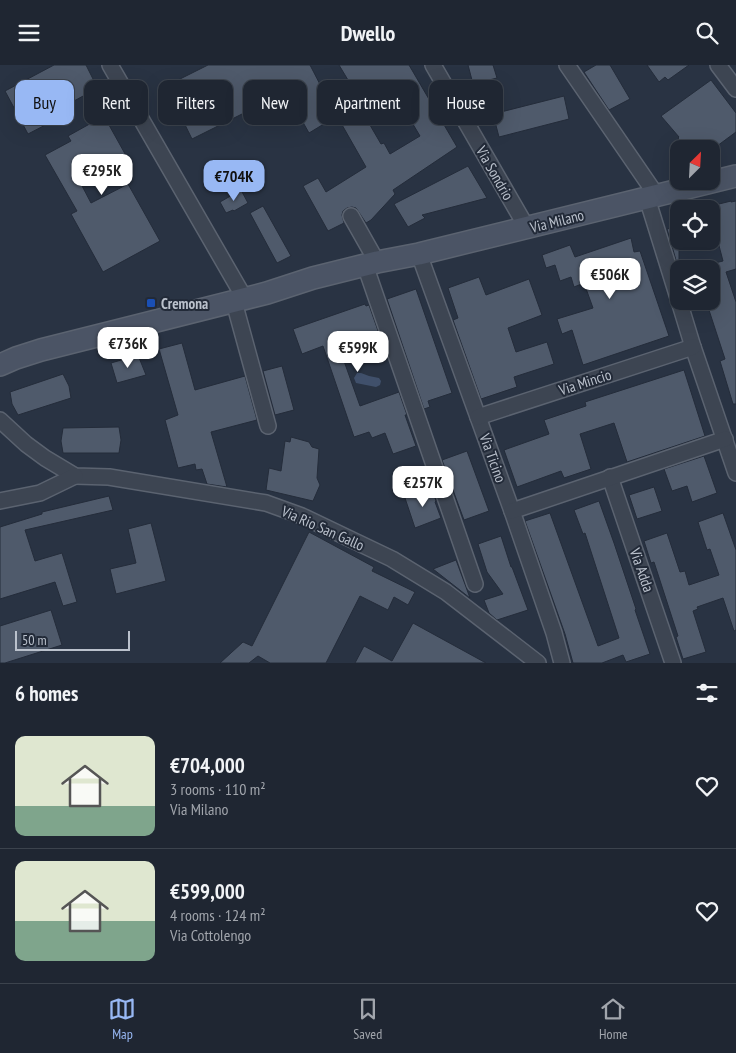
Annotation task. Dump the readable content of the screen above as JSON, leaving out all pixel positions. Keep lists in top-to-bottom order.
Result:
{
  "streets": {
    "street": [
      "Via Sondrio",
      "Via Milano",
      "Via Mincio",
      "Via Ticino",
      "Via Rio San Gallo",
      "Via Adda"
    ]
  },
  "crossings": [
    ["Via Sondrio", "Via Milano"],
    ["Via Milano", "Via Ticino"],
    ["Via Mincio", "Via Ticino"]
  ],
  "places": {
    "transit": ["Cremona"]
  },
  "scale_bar": "50 m",
  "north": "top right",
  "page": {
    "header": "Dwello",
    "chip": [
      "Buy",
      "Rent",
      "Filters",
      "New",
      "Apartment",
      "House"
    ],
    "price": [
      "€295K",
      "€704K",
      "€506K",
      "€736K",
      "€599K",
      "€257K"
    ],
    "scale": "50 m",
    "heading": "6 homes",
    "list": [
      {
        "name": "€704,000",
        "note": "3 rooms · 110 m² · Via Milano"
      },
      {
        "name": "€599,000",
        "note": "4 rooms · 124 m² · Via Cottolengo"
      }
    ],
    "tabs": ["Map", "Saved", "Home"]
  }
}
